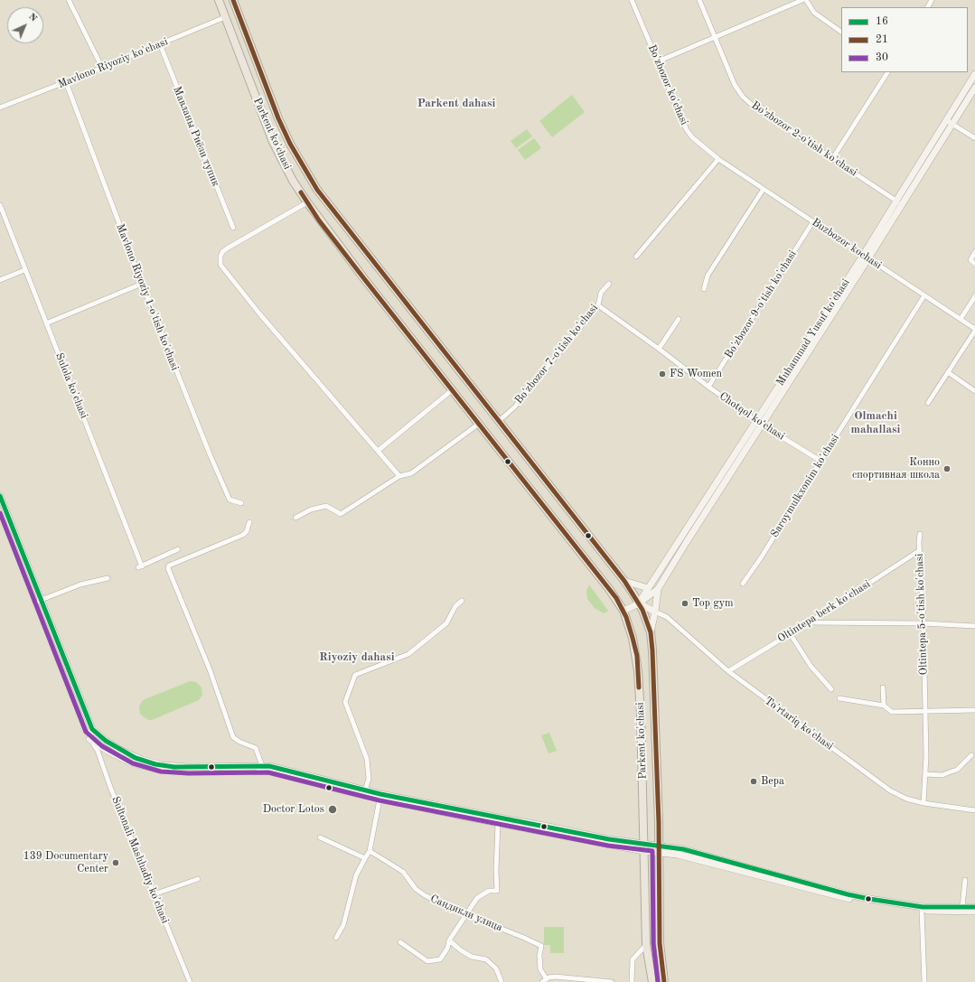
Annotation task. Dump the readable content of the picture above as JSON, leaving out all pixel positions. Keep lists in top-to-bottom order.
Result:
{
  "streets": {
    "main road": ["Parkent ko'chasi"],
    "street": [
      "Mavlono Riyoziy ko'chasi",
      "Bo'zbozor ko'chasi",
      "Мавланы Риёзи тупик",
      "Bo'zbozor 2-o'tish ko'chasi",
      "Buzbozor kochasi",
      "Mavlono Riyoziy 1-o'tish ko'chasi",
      "Bo'zbozor 9-o'tish ko'chasi",
      "Muhammad Yusuf ko'chasi",
      "Bo'zbozor 7-o'tish ko'chasi",
      "Sulola ko'chasi",
      "Chotqol koʻchasi",
      "Saroymulkxonim ko'chasi",
      "Oltintepa berk ko'chasi",
      "Oltintepa 5-o'tish ko'chasi",
      "To'rtariq ko'chasi",
      "Sultonali Mashhadiy ko'chasi",
      "Сандикли улица"
    ]
  },
  "crossings": [
    ["Mavlono Riyoziy ko'chasi", "Parkent ko'chasi"],
    ["Mavlono Riyoziy ko'chasi", "Мавланы Риёзи тупик"],
    ["Mavlono Riyoziy ko'chasi", "Mavlono Riyoziy 1-o'tish ko'chasi"],
    ["Bo'zbozor ko'chasi", "Buzbozor kochasi"],
    ["Parkent ko'chasi", "Muhammad Yusuf ko'chasi"],
    ["Parkent ko'chasi", "Bo'zbozor 7-o'tish ko'chasi"],
    ["Parkent ko'chasi", "To'rtariq ko'chasi"],
    ["Bo'zbozor 2-o'tish ko'chasi", "Muhammad Yusuf ko'chasi"],
    ["Buzbozor kochasi", "Bo'zbozor 9-o'tish ko'chasi"],
    ["Buzbozor kochasi", "Muhammad Yusuf ko'chasi"],
    ["Buzbozor kochasi", "Saroymulkxonim ko'chasi"],
    ["Bo'zbozor 9-o'tish ko'chasi", "Chotqol koʻchasi"],
    ["Muhammad Yusuf ko'chasi", "Chotqol koʻchasi"],
    ["Muhammad Yusuf ko'chasi", "To'rtariq ko'chasi"],
    ["Bo'zbozor 7-o'tish ko'chasi", "Chotqol koʻchasi"],
    ["Chotqol koʻchasi", "Saroymulkxonim ko'chasi"],
    ["Oltintepa berk ko'chasi", "Oltintepa 5-o'tish ko'chasi"],
    ["Oltintepa berk ko'chasi", "To'rtariq ko'chasi"],
    ["Oltintepa 5-o'tish ko'chasi", "To'rtariq ko'chasi"]
  ],
  "districts": ["Parkent dahasi", "Olmachi mahallasi", "Riyoziy dahasi"],
  "places": [
    "FS Women",
    "Конно спортивная школа",
    "Top gym",
    "Вера",
    "Doctor Lotos",
    "139 Documentary Center"
  ],
  "lines": ["transit line 21", "transit line 16", "transit line 30"],
  "legend": ["16", "21", "30"],
  "north": "top right"
}
